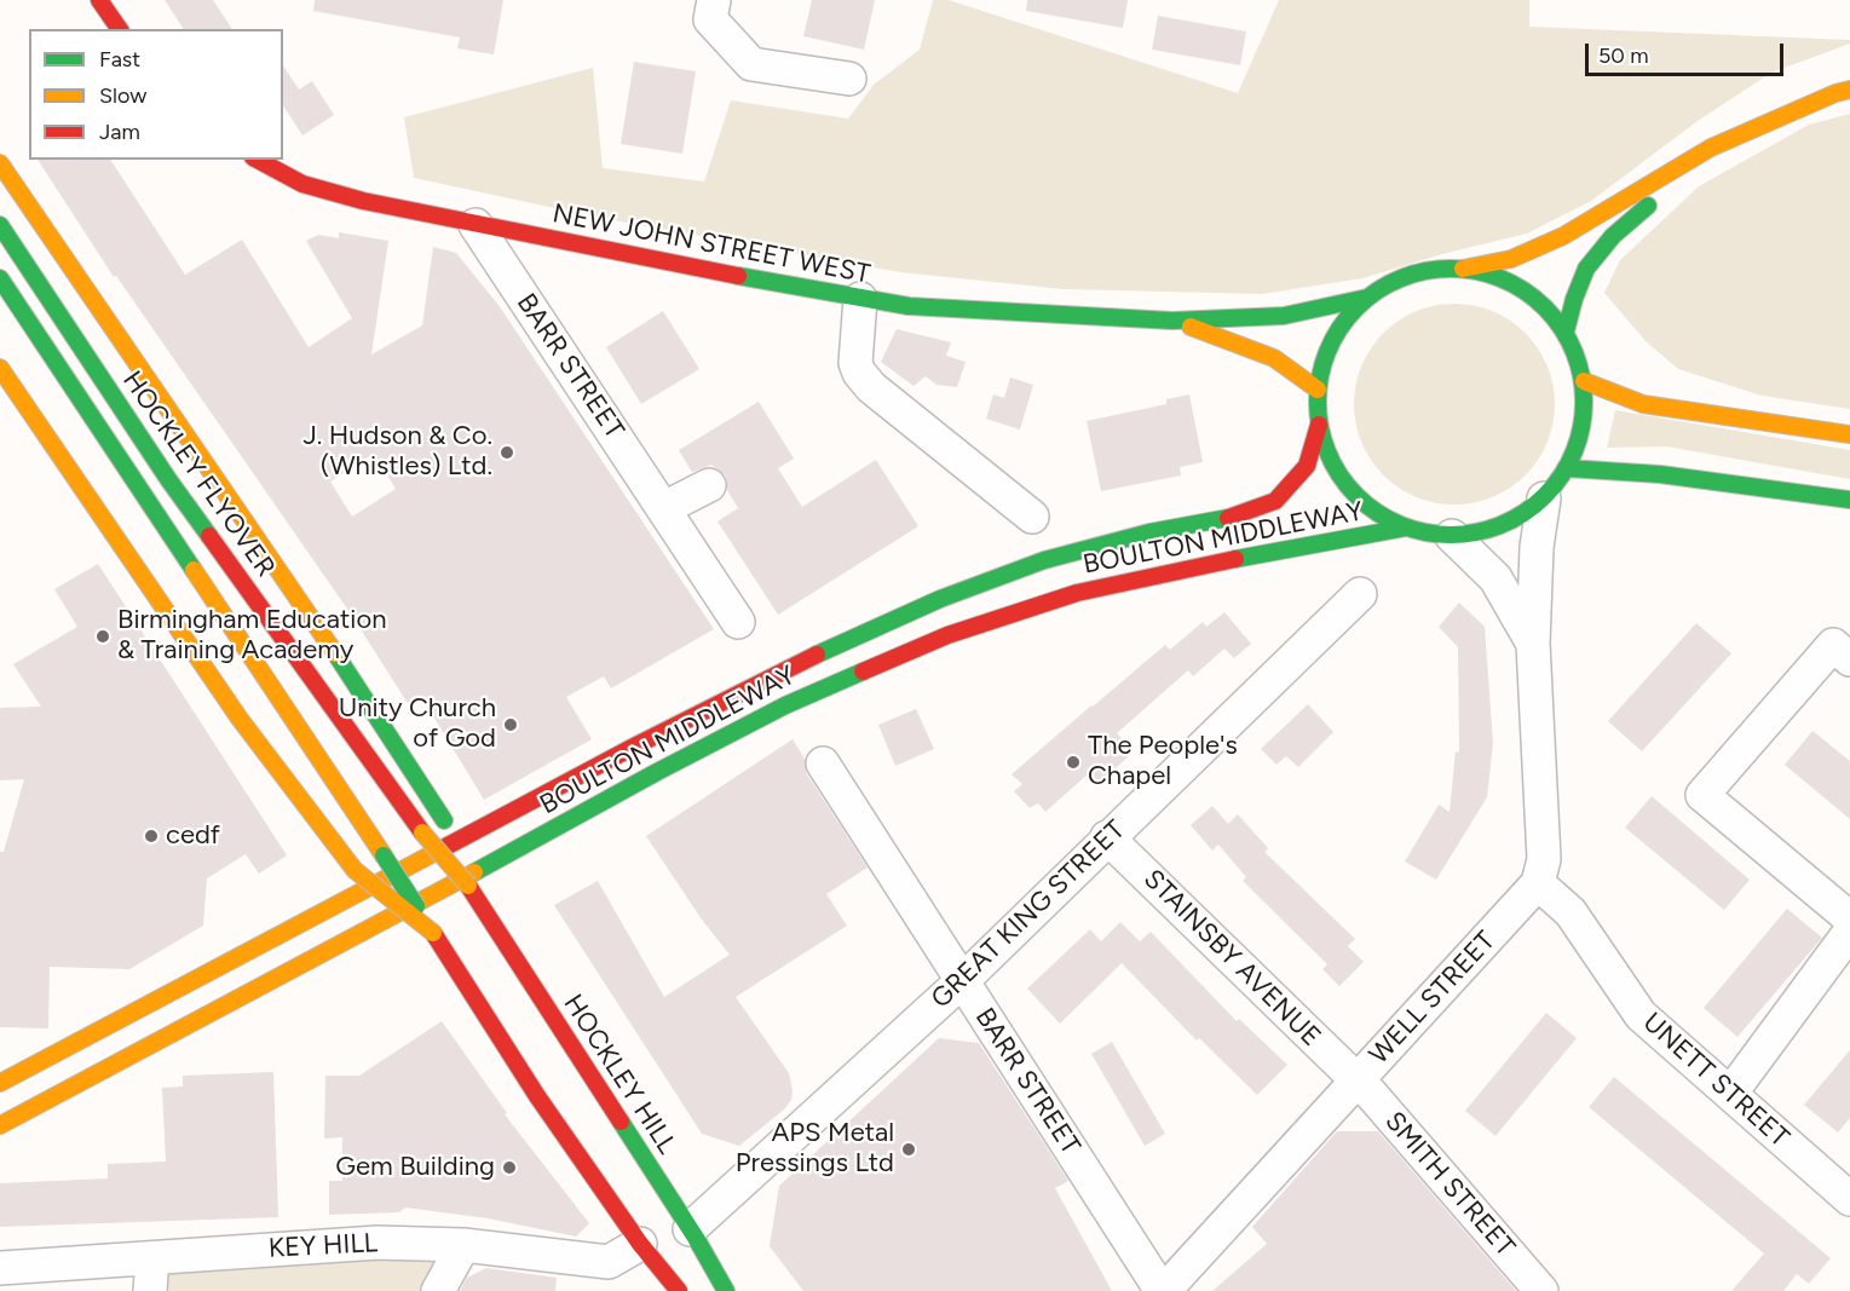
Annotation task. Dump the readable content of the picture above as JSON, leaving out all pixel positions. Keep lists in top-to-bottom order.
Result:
{
  "streets": {
    "main road": [
      "NEW JOHN STREET WEST",
      "HOCKLEY FLYOVER",
      "BOULTON MIDDLEWAY",
      "HOCKLEY HILL"
    ],
    "street": [
      "BARR STREET",
      "GREAT KING STREET",
      "STAINSBY AVENUE",
      "WELL STREET",
      "UNETT STREET",
      "SMITH STREET",
      "KEY HILL"
    ]
  },
  "crossings": [
    ["NEW JOHN STREET WEST", "BARR STREET"],
    ["BARR STREET", "GREAT KING STREET"],
    ["BARR STREET", "WELL STREET"],
    ["HOCKLEY FLYOVER", "HOCKLEY HILL"],
    ["GREAT KING STREET", "STAINSBY AVENUE"],
    ["GREAT KING STREET", "HOCKLEY HILL"],
    ["STAINSBY AVENUE", "WELL STREET"],
    ["STAINSBY AVENUE", "SMITH STREET"],
    ["WELL STREET", "UNETT STREET"],
    ["WELL STREET", "SMITH STREET"]
  ],
  "places": [
    "J. Hudson & Co. (Whistles) Ltd.",
    "Birmingham Education & Training Academy",
    "Unity Church of God",
    "The People's Chapel",
    "cedf",
    "APS Metal Pressings Ltd",
    "Gem Building"
  ],
  "legend": ["Fast", "Slow", "Jam"],
  "scale_bar": "50 m"
}
